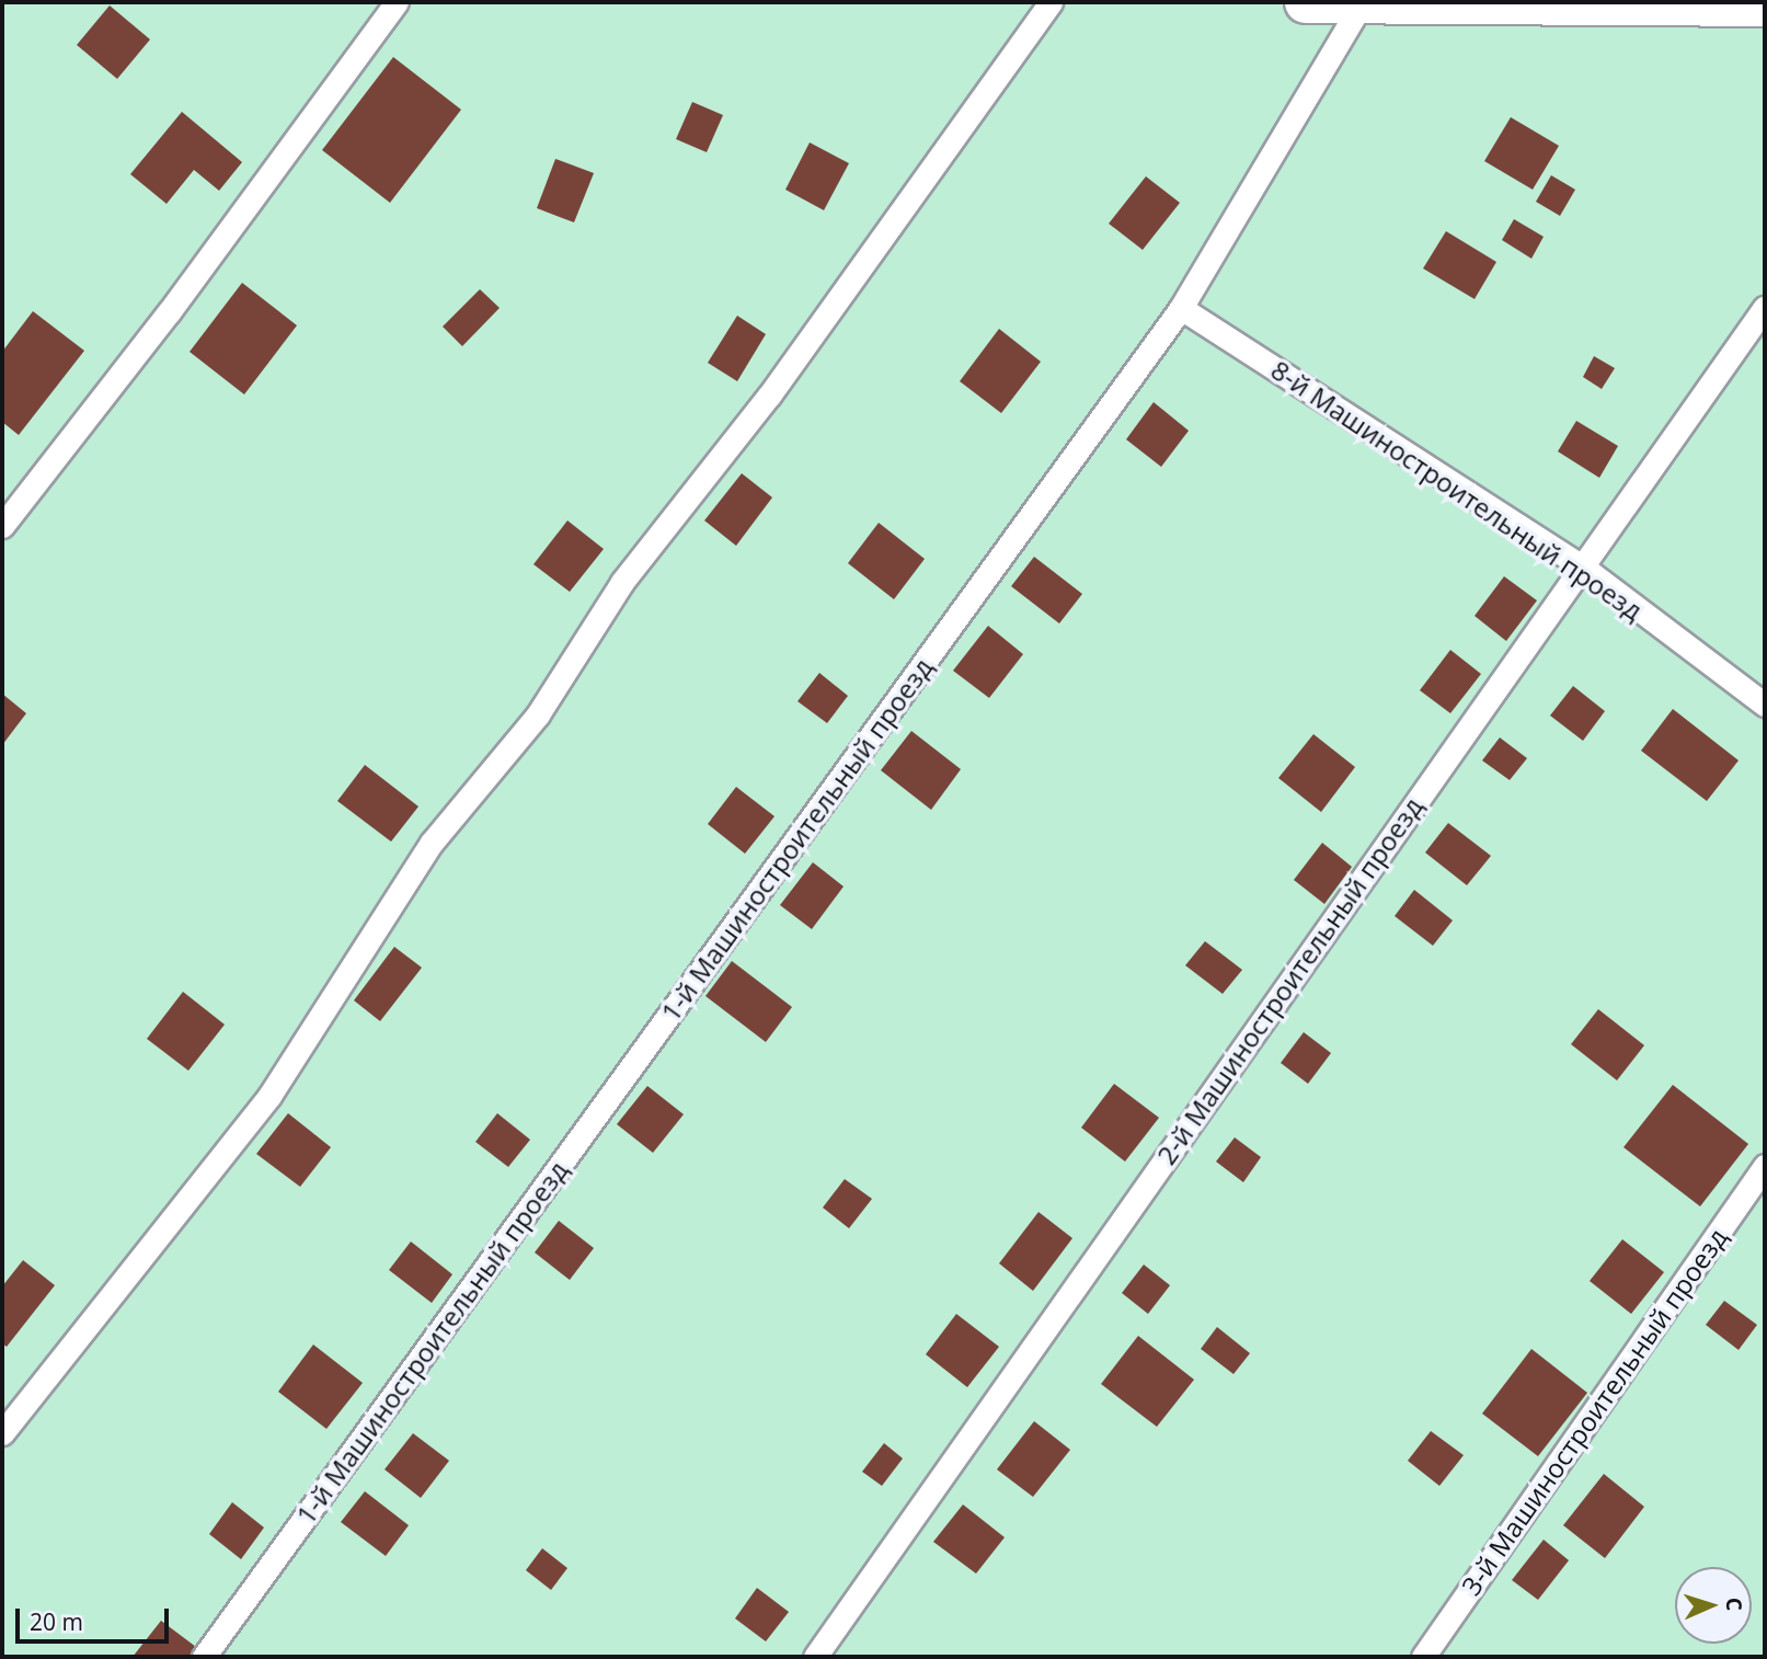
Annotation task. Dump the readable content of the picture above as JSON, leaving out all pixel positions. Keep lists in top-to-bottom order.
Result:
{
  "streets": {
    "lane": [
      "8-й Машиностроительный проезд",
      "1-й Машиностроительный проезд",
      "2-й Машиностроительный проезд",
      "3-й Машиностроительный проезд"
    ]
  },
  "crossings": [
    ["8-й Машиностроительный проезд", "1-й Машиностроительный проезд"],
    ["8-й Машиностроительный проезд", "2-й Машиностроительный проезд"]
  ],
  "scale_bar": "20 m",
  "north": "right"
}
